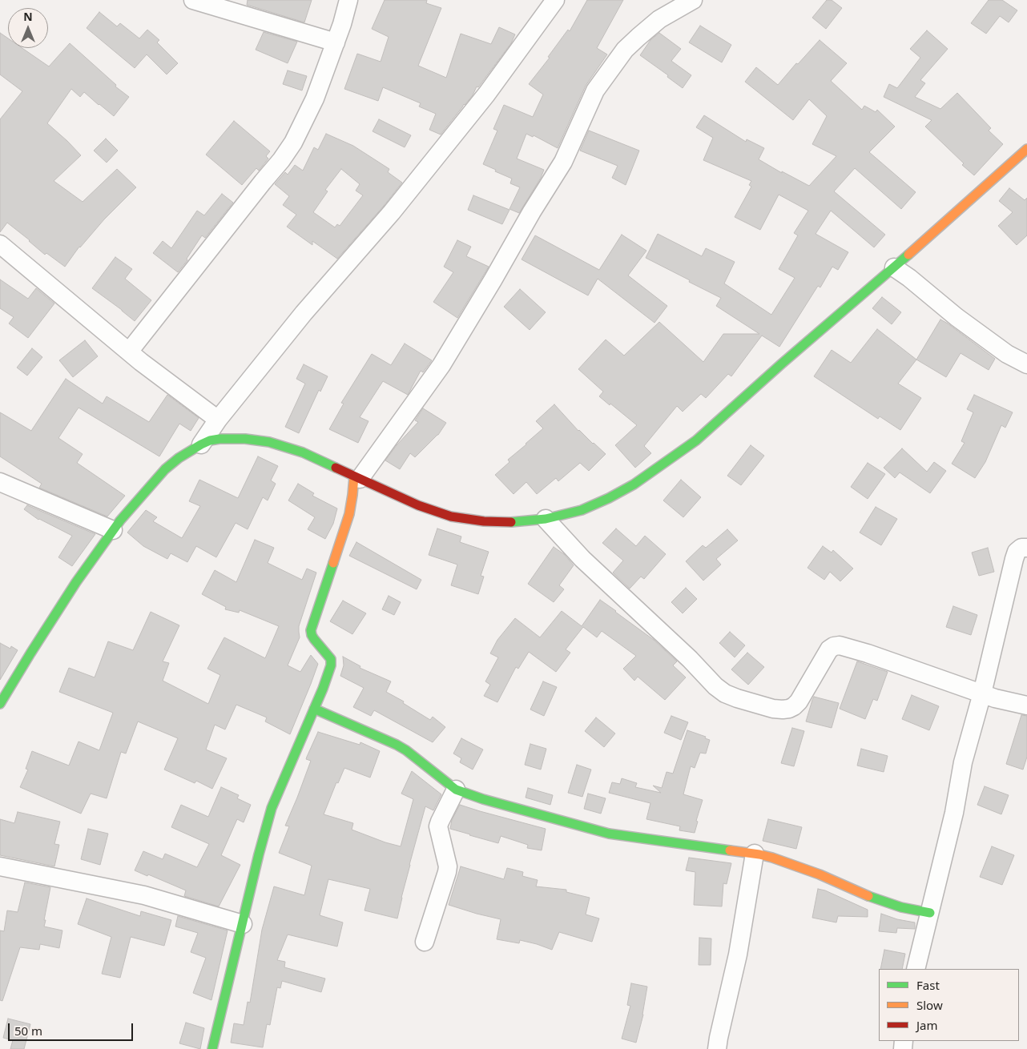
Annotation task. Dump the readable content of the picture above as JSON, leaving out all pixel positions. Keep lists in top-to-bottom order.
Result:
{
  "legend": ["Fast", "Slow", "Jam"],
  "scale_bar": "50 m",
  "north": "top"
}
